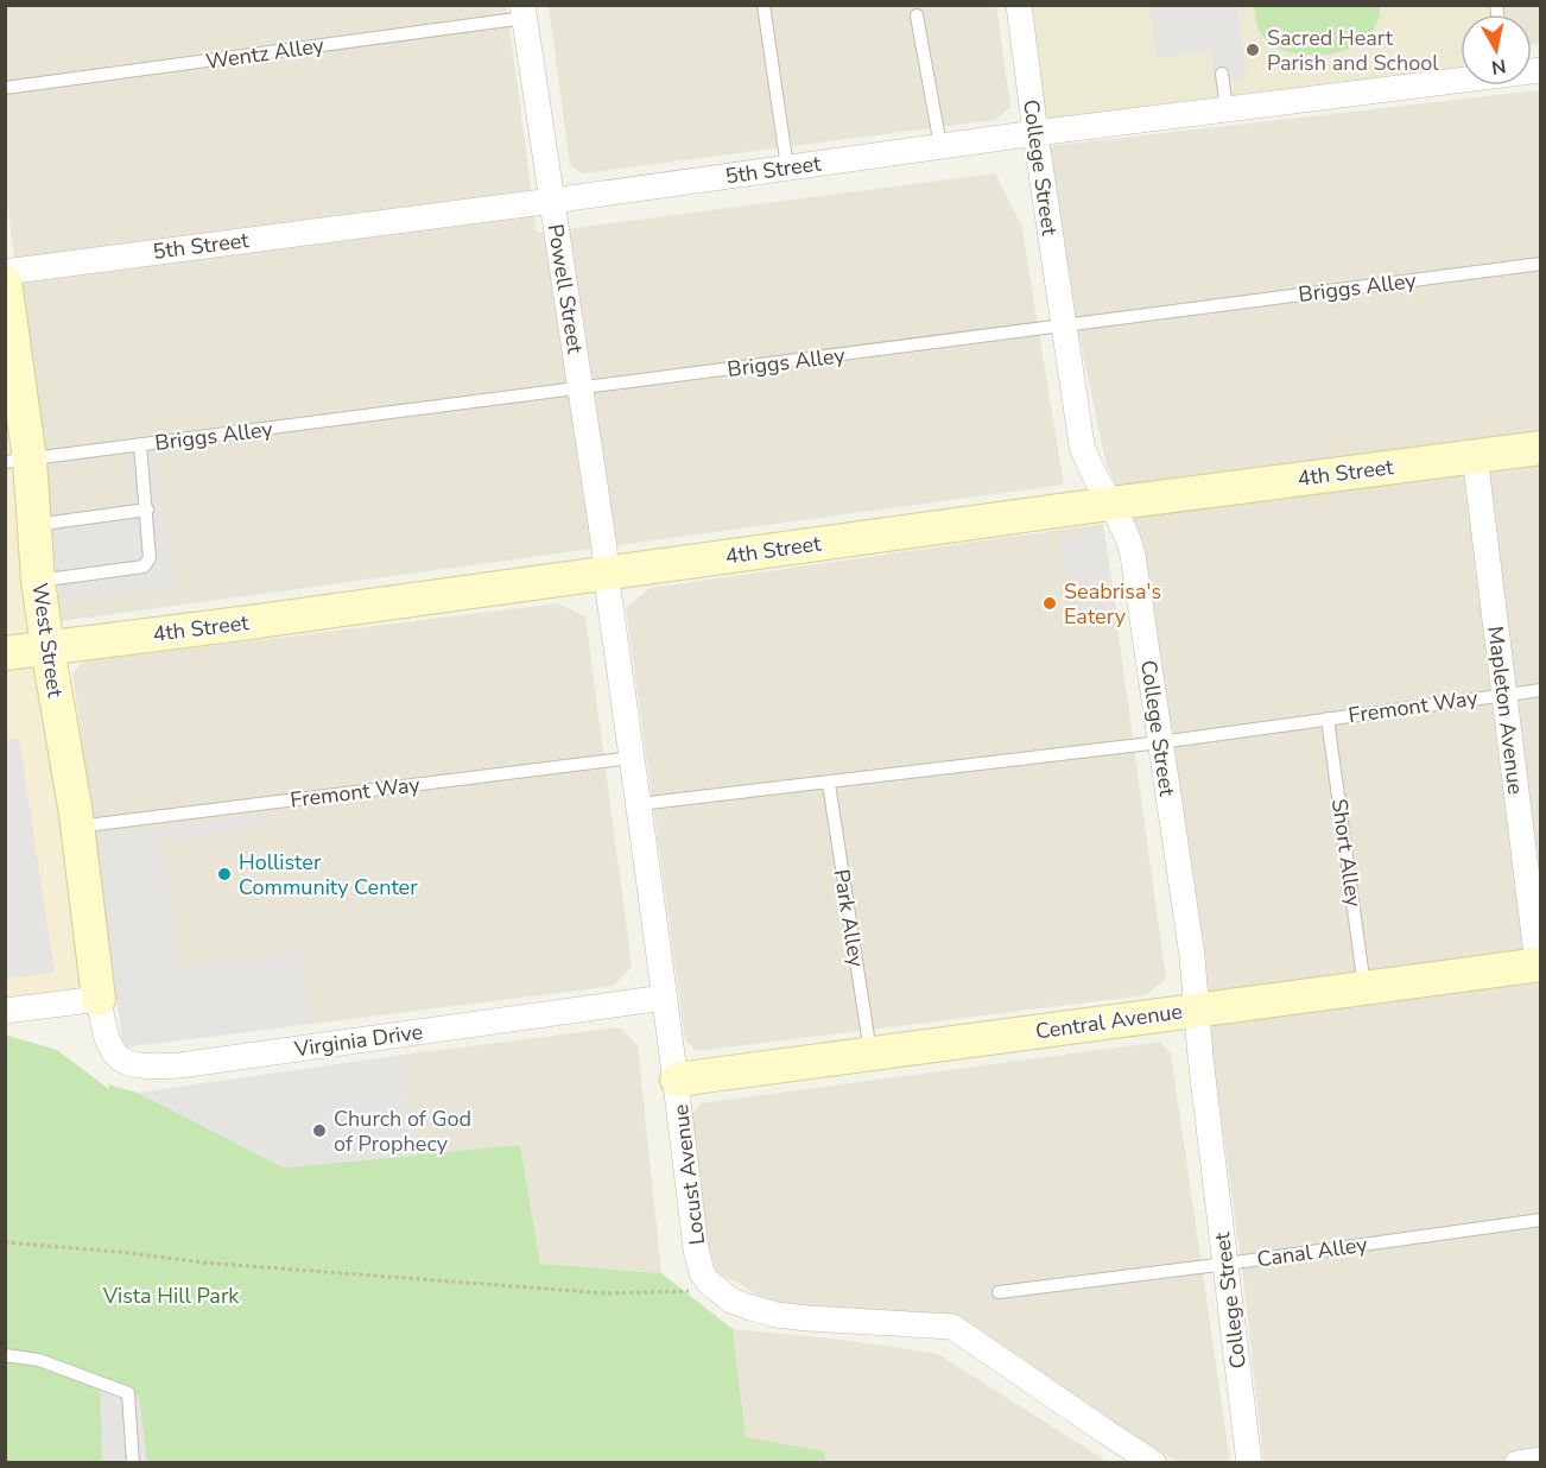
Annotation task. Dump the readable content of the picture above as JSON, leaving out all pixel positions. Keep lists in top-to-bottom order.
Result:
{
  "streets": {
    "street": [
      "College Street",
      "5th Street",
      "Powell Street",
      "4th Street",
      "West Street",
      "Mapleton Avenue",
      "Central Avenue",
      "Virginia Drive",
      "Locust Avenue"
    ],
    "lane": [
      "Wentz Alley",
      "Briggs Alley",
      "Fremont Way",
      "Short Alley",
      "Park Alley",
      "Canal Alley"
    ]
  },
  "crossings": [
    ["Wentz Alley", "Powell Street"],
    ["College Street", "5th Street"],
    ["College Street", "Briggs Alley"],
    ["College Street", "4th Street"],
    ["College Street", "Fremont Way"],
    ["College Street", "Central Avenue"],
    ["College Street", "Canal Alley"],
    ["5th Street", "Powell Street"],
    ["Briggs Alley", "Powell Street"],
    ["Briggs Alley", "West Street"],
    ["Powell Street", "4th Street"],
    ["Powell Street", "Locust Avenue"],
    ["4th Street", "West Street"],
    ["4th Street", "Mapleton Avenue"],
    ["4th Street", "Locust Avenue"],
    ["West Street", "Fremont Way"],
    ["West Street", "Virginia Drive"],
    ["Fremont Way", "Mapleton Avenue"],
    ["Fremont Way", "Short Alley"],
    ["Fremont Way", "Park Alley"],
    ["Fremont Way", "Locust Avenue"],
    ["Mapleton Avenue", "Central Avenue"],
    ["Short Alley", "Central Avenue"],
    ["Park Alley", "Central Avenue"],
    ["Central Avenue", "Locust Avenue"],
    ["Virginia Drive", "Locust Avenue"]
  ],
  "parks": ["Vista Hill Park"],
  "places": [
    "Sacred Heart Parish and School",
    "Seabrisa's Eatery",
    "Hollister Community Center",
    "Church of God of Prophecy"
  ],
  "north": "bottom"
}
